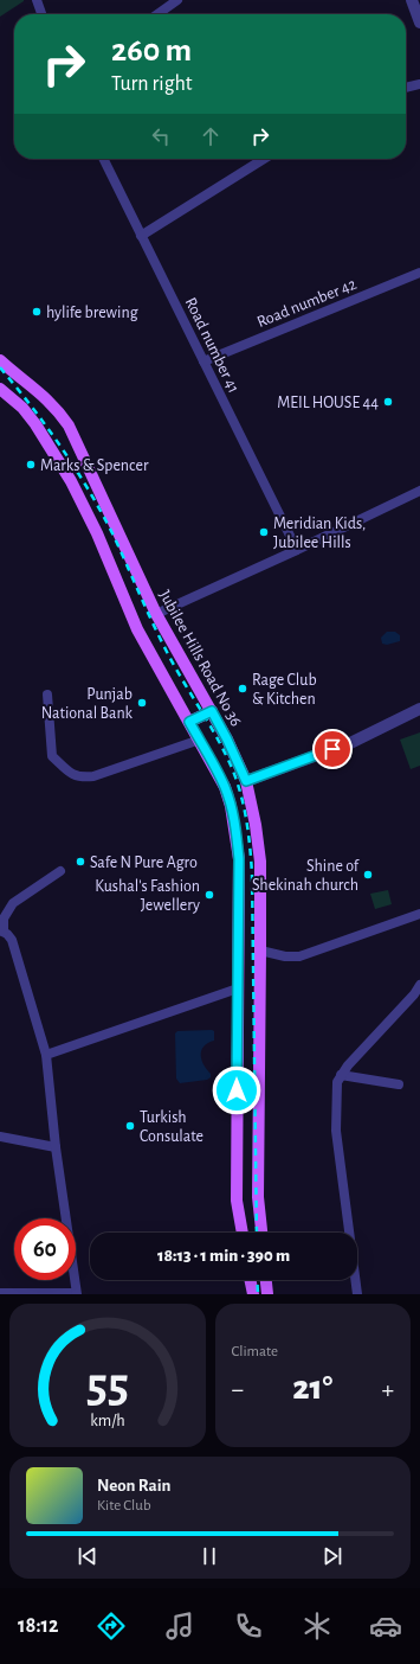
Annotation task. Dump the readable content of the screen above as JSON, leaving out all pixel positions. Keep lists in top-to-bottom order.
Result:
{
  "streets": {
    "main road": ["Jubilee Hills Road No 36"],
    "street": ["Road number 42", "Road number 41"]
  },
  "crossings": [
    ["Road number 42", "Road number 41"]
  ],
  "places": [
    "hylife brewing",
    "MEIL HOUSE 44",
    "Marks & Spencer",
    "Meridian Kids, Jubilee Hills",
    "Rage Club & Kitchen",
    "Punjab National Bank",
    "Safe N Pure Agro",
    "Shine of Shekinah church",
    "Kushal's Fashion Jewellery",
    "Turkish Consulate"
  ],
  "page": {
    "turn": ["260 m", "Turn right"],
    "limit": "60",
    "trip": "18:13 · 1 min · 390 m",
    "tile": "Climate",
    "heat": ["−", "21°", "+"],
    "song": ["Neon Rain", "Kite Club"],
    "tabs": "18:12",
    "gauge": ["55", "km/h"]
  }
}
